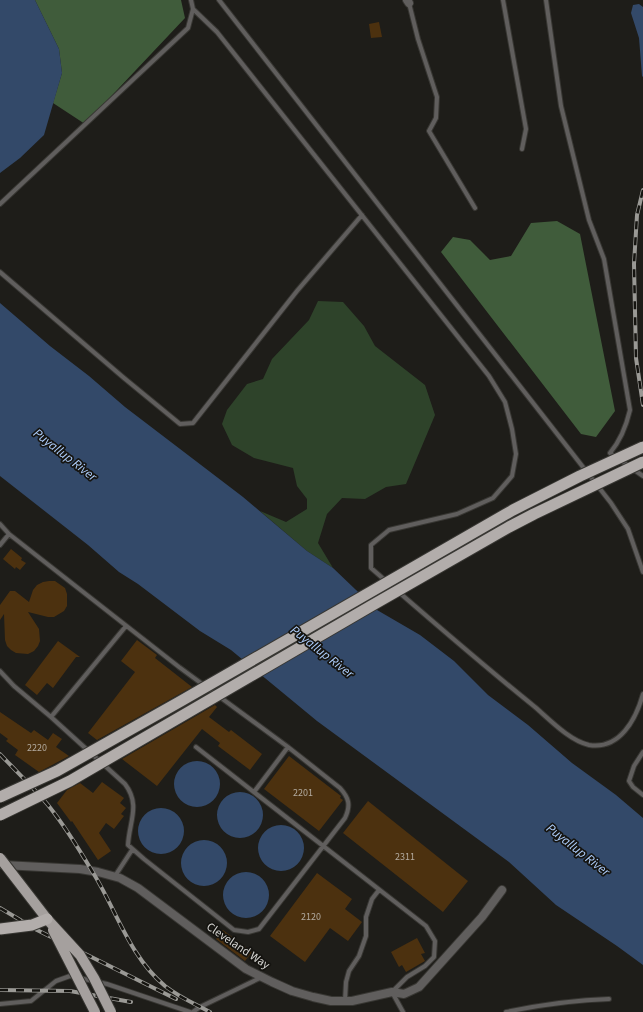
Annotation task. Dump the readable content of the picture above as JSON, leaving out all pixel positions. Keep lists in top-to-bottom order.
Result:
{
  "streets": {
    "street": ["Cleveland Way"]
  },
  "water": ["Puyallup River"],
  "house_numbers": [
    "2220",
    "2201",
    "2311",
    "2120"
  ]
}
